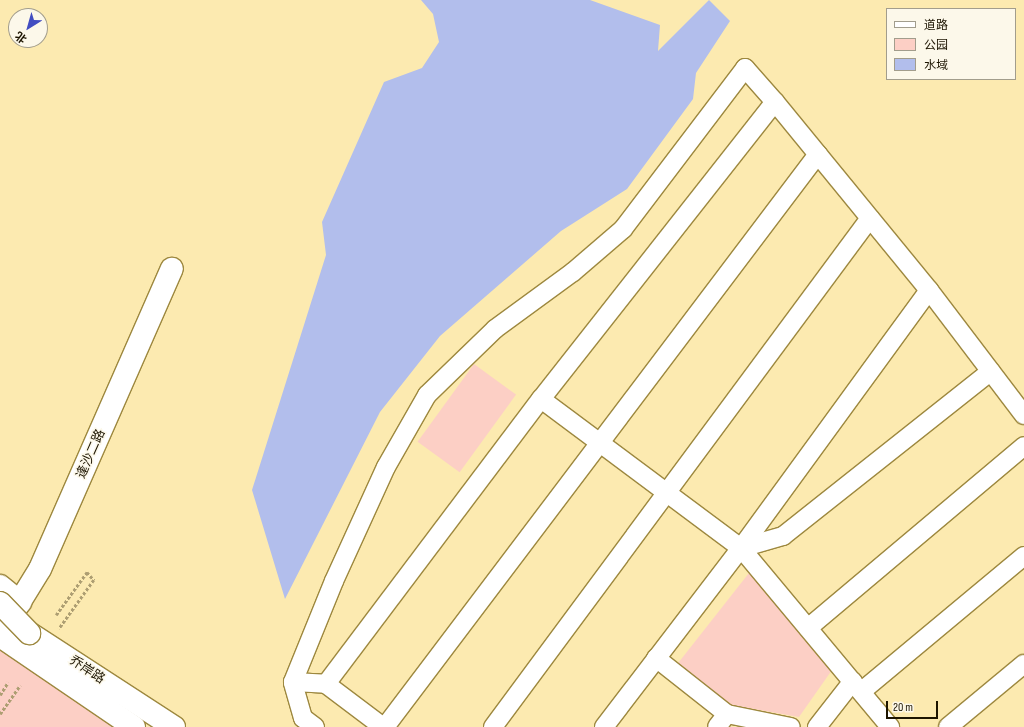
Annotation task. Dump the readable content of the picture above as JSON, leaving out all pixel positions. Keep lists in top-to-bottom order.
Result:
{
  "streets": {
    "street": ["逢沙二路", "乔岸路"]
  },
  "legend": ["道路", "公园", "水域"],
  "scale_bar": "20 m",
  "north": "bottom left"
}
